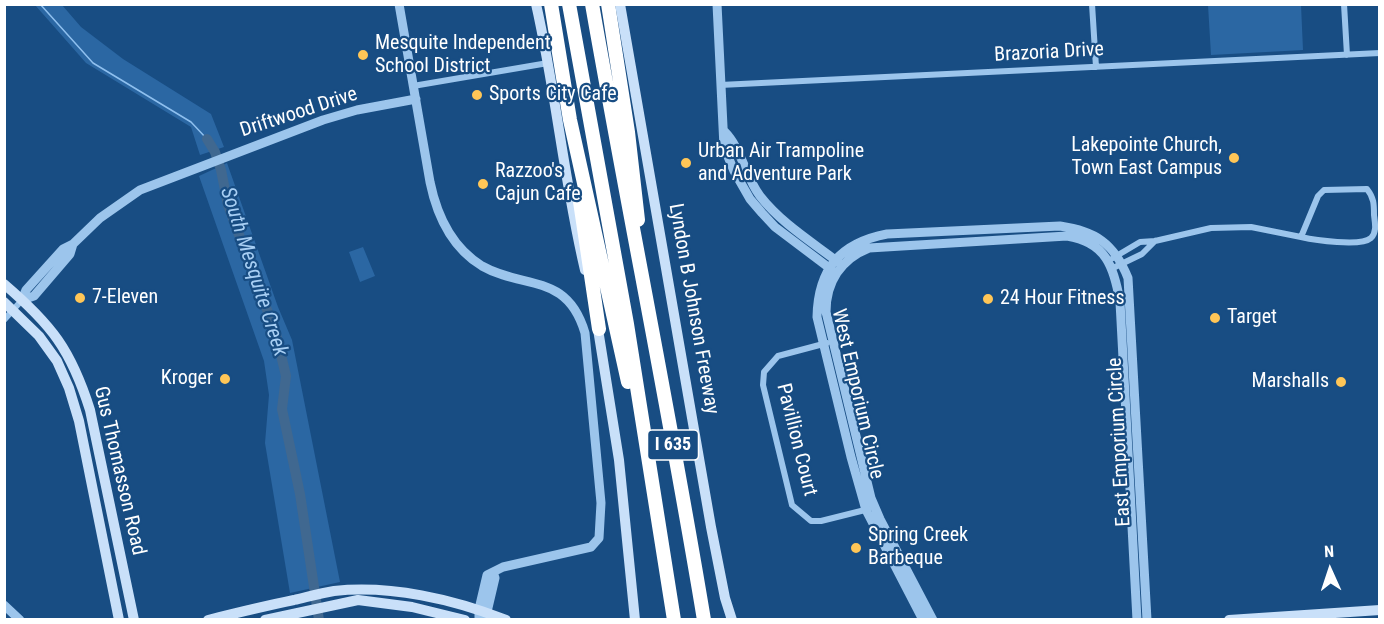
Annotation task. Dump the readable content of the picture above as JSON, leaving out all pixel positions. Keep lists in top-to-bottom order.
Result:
{
  "streets": {
    "highway": ["I 635"],
    "main road": ["Lyndon B Johnson Freeway", "Gus Thomasson Road"],
    "street": [
      "Brazoria Drive",
      "Driftwood Drive",
      "West Emporium Circle",
      "Pavillion Court",
      "East Emporium Circle"
    ]
  },
  "crossings": [
    ["Driftwood Drive", "Gus Thomasson Road"],
    ["West Emporium Circle", "Pavillion Court"],
    ["West Emporium Circle", "East Emporium Circle"]
  ],
  "water": ["South Mesquite Creek"],
  "places": [
    "Mesquite Independent School District",
    "Sports City Cafe",
    "Lakepointe Church, Town East Campus",
    "Urban Air Trampoline and Adventure Park",
    "Razzoo's Cajun Cafe",
    "7-Eleven",
    "24 Hour Fitness",
    "Target",
    "Kroger",
    "Marshalls",
    "Spring Creek Barbeque"
  ],
  "north": "top"
}
